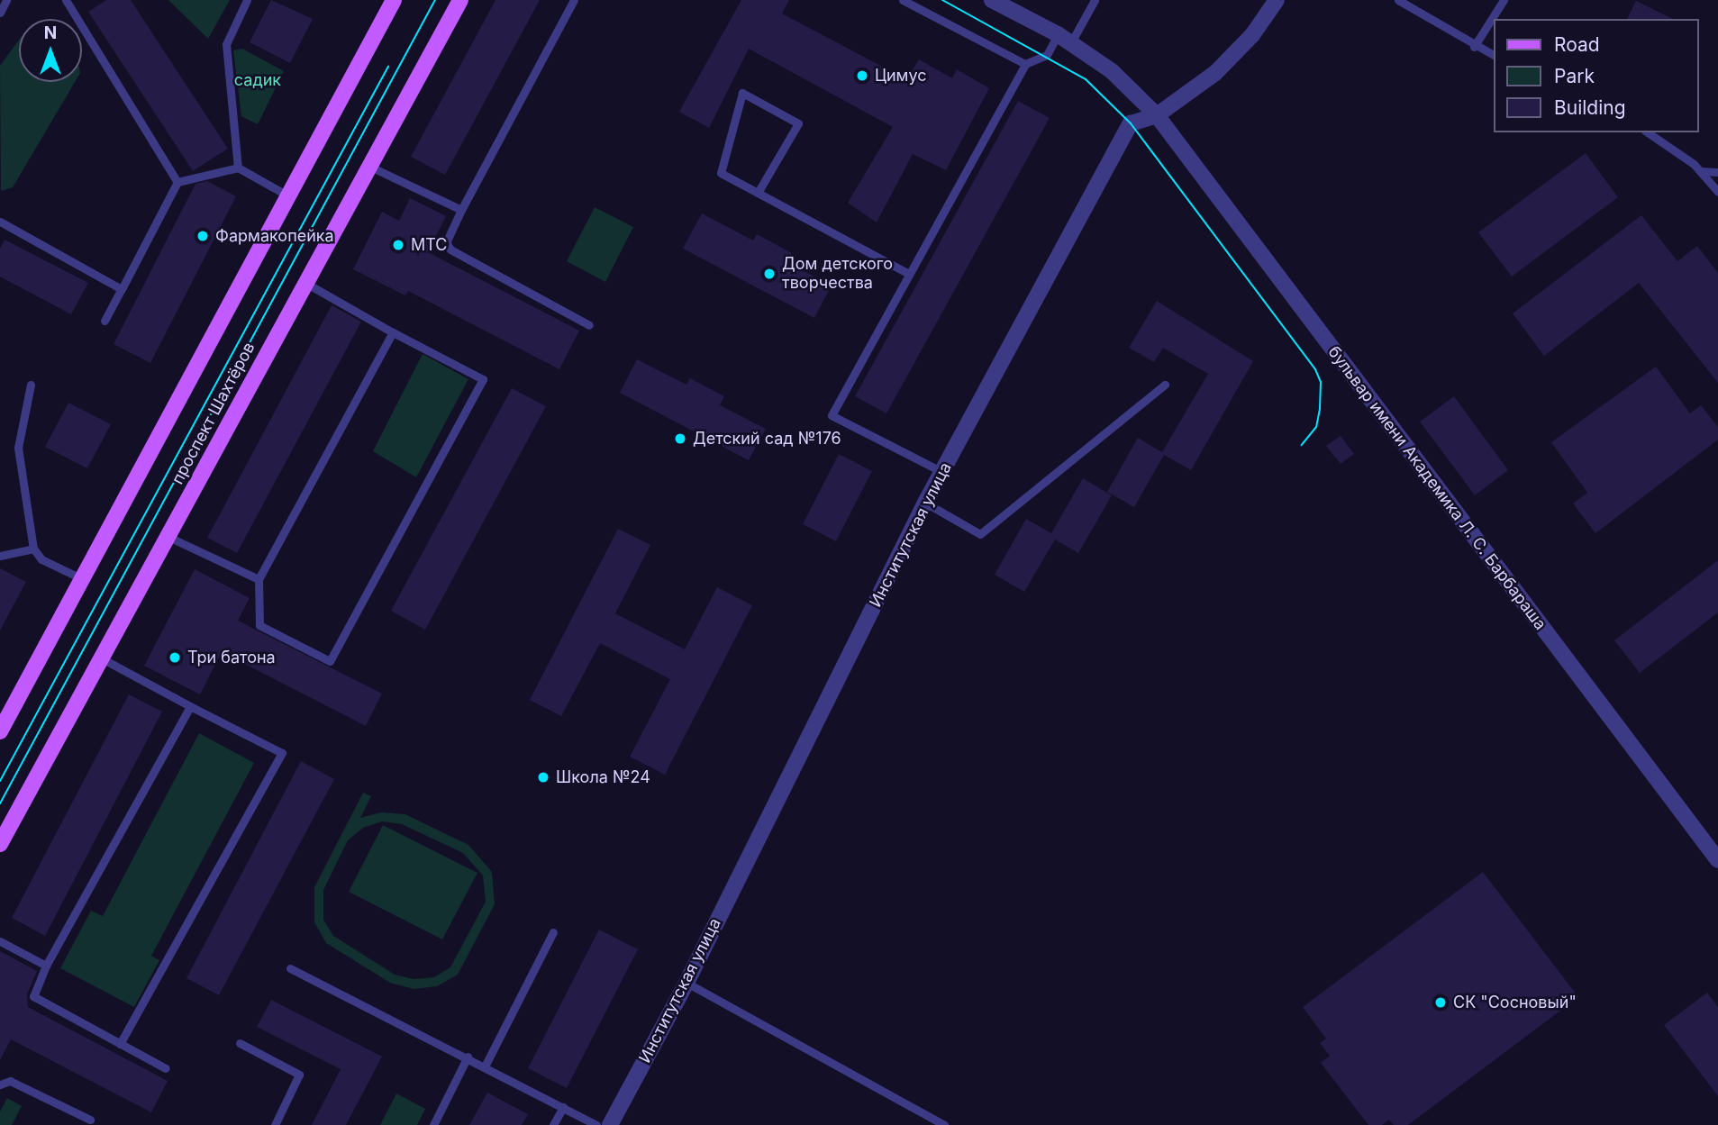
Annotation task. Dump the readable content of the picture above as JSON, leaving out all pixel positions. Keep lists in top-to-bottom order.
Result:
{
  "streets": {
    "main road": ["проспект Шахтёров"],
    "street": ["бульвар имени Академика Л. С. Барбараша", "Институтская улица"]
  },
  "crossings": [
    ["бульвар имени Академика Л. С. Барбараша", "Институтская улица"]
  ],
  "parks": ["садик"],
  "places": [
    "Цимус",
    "Фармакопейка",
    "МТС",
    "Дом детского творчества",
    "Детский сад №176",
    "Три батона",
    "Школа №24",
    "СК \"Сосновый\""
  ],
  "legend": ["Road", "Park", "Building"],
  "north": "top"
}
